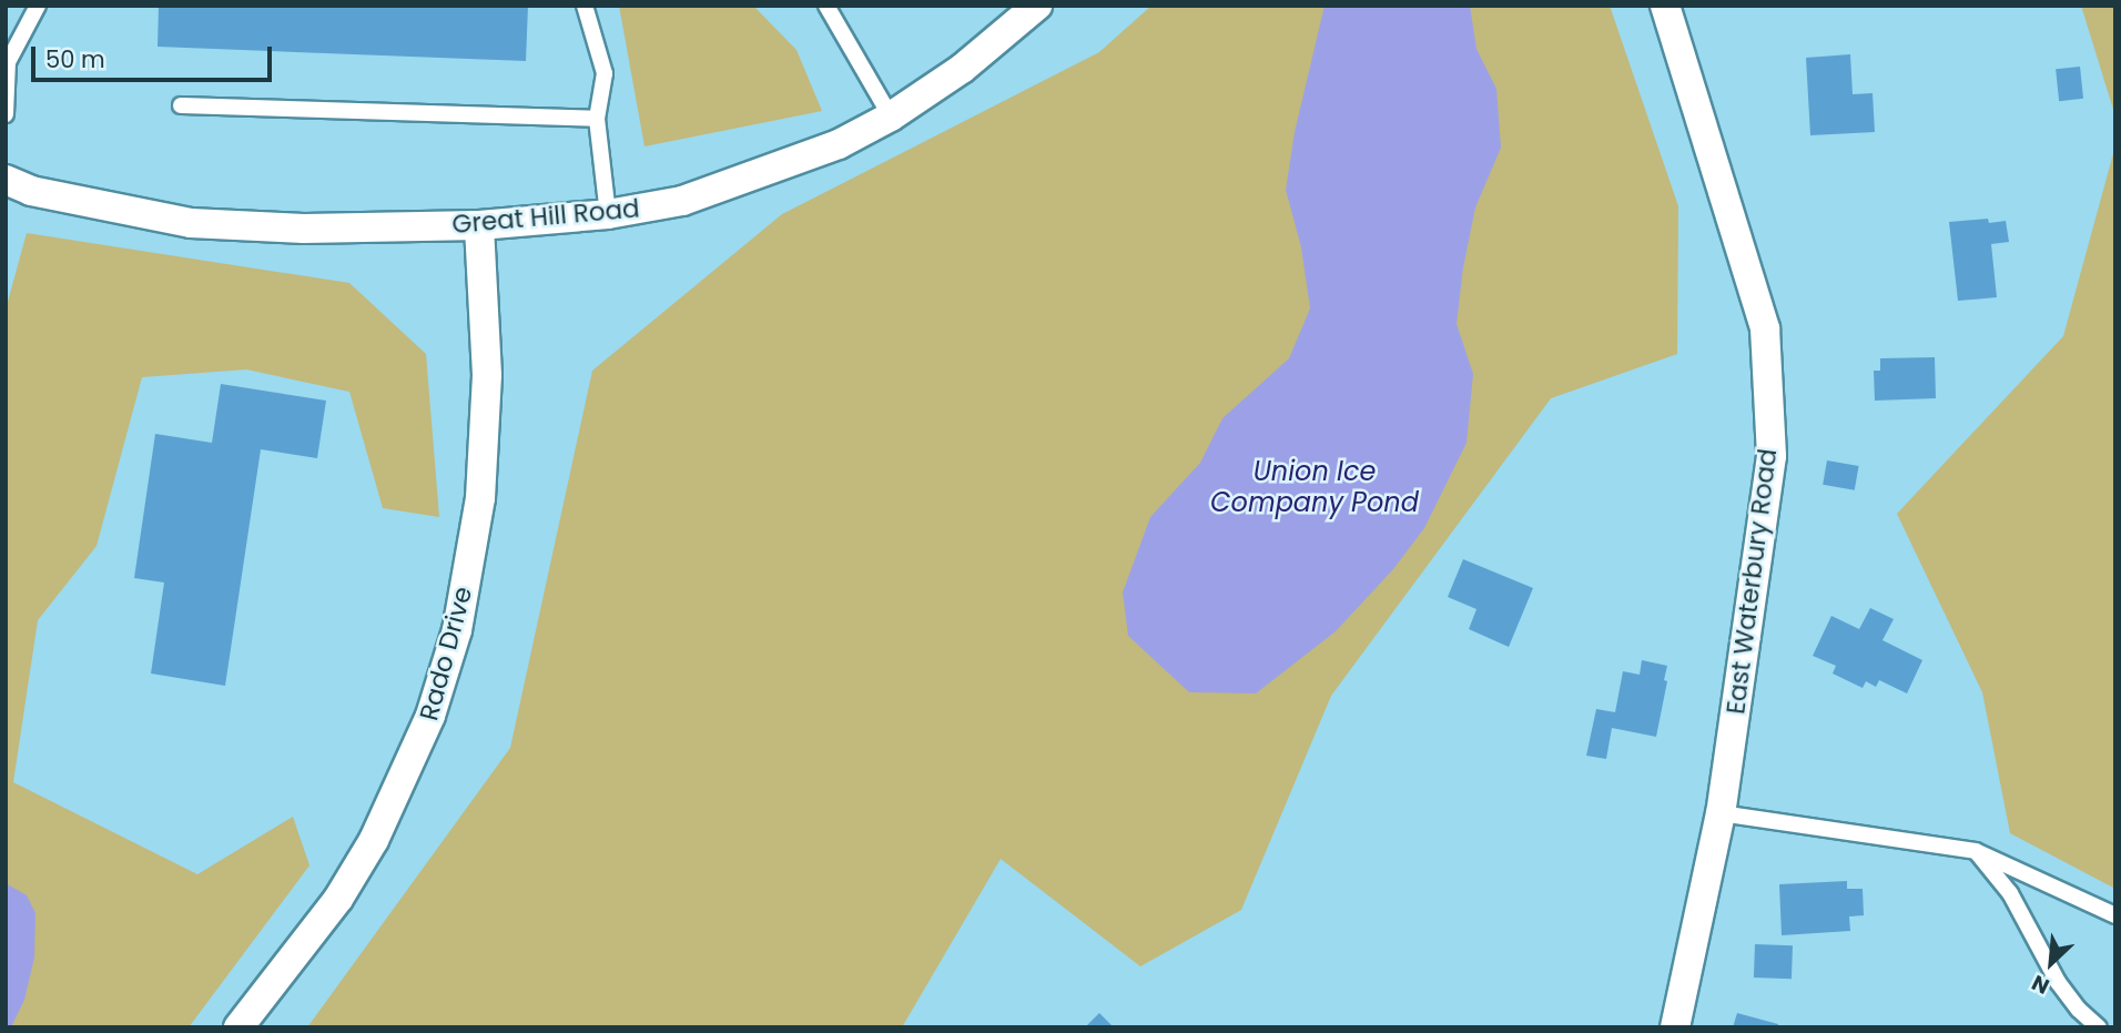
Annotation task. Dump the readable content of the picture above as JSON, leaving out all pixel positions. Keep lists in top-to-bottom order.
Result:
{
  "streets": {
    "street": ["Great Hill Road", "East Waterbury Road", "Rado Drive"]
  },
  "crossings": [
    ["Great Hill Road", "Rado Drive"]
  ],
  "water": ["Union Ice Company Pond"],
  "scale_bar": "50 m",
  "north": "bottom left"
}
